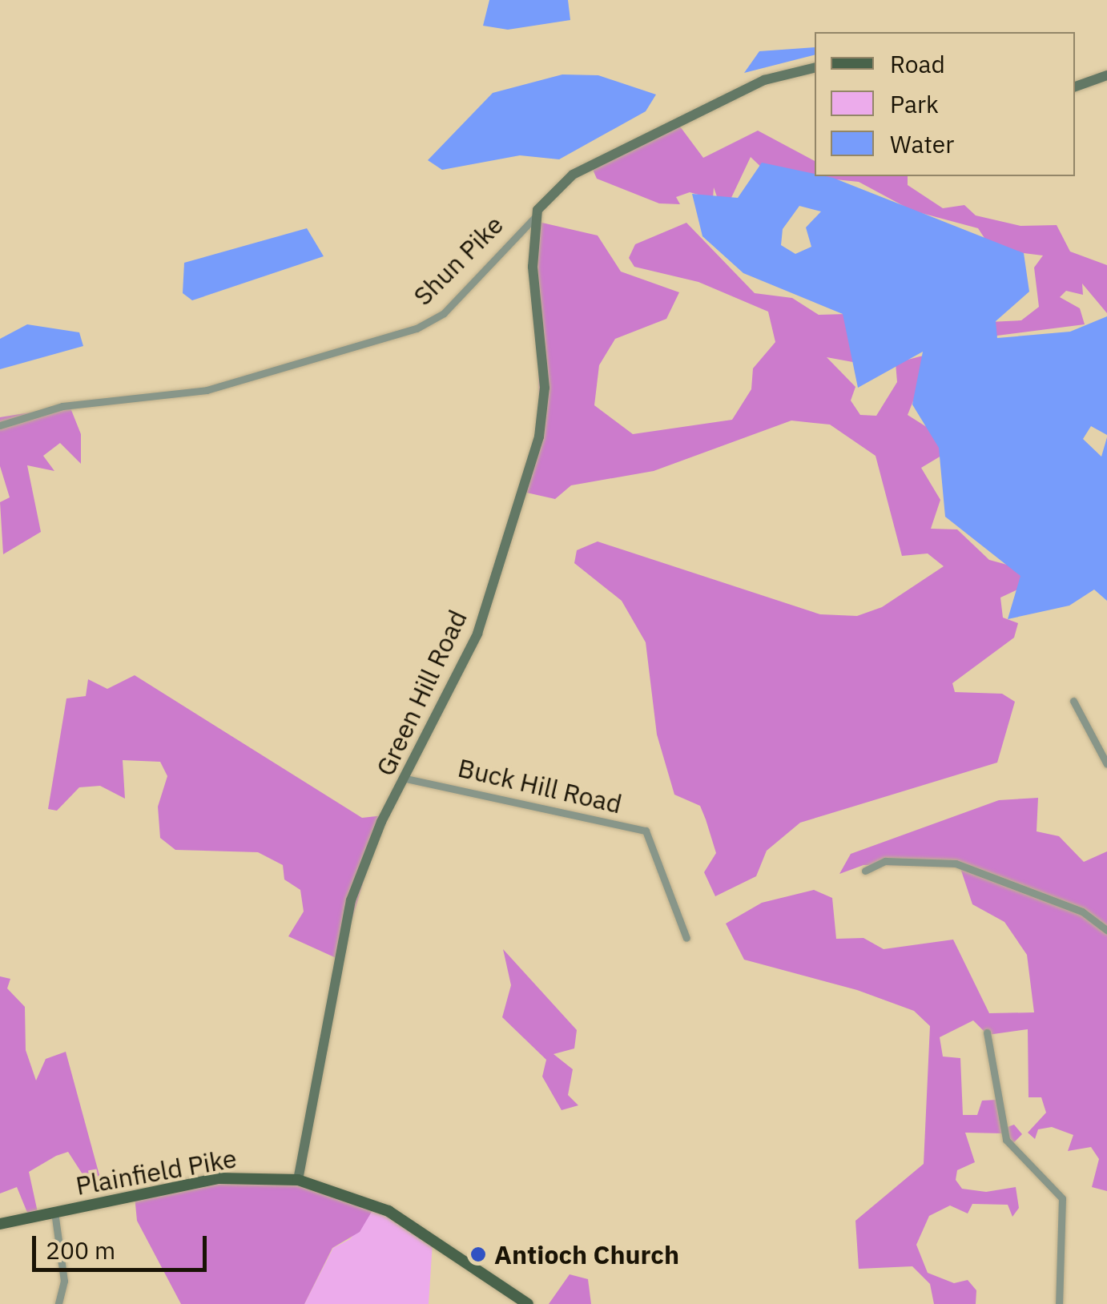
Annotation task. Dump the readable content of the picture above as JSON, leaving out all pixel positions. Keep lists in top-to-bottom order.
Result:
{
  "streets": {
    "main road": ["Shun Pike", "Green Hill Road", "Plainfield Pike"],
    "street": ["Buck Hill Road"]
  },
  "crossings": [
    ["Shun Pike", "Green Hill Road"],
    ["Green Hill Road", "Buck Hill Road"],
    ["Green Hill Road", "Plainfield Pike"]
  ],
  "places": ["Antioch Church"],
  "legend": ["Road", "Park", "Water"],
  "scale_bar": "200 m"
}
